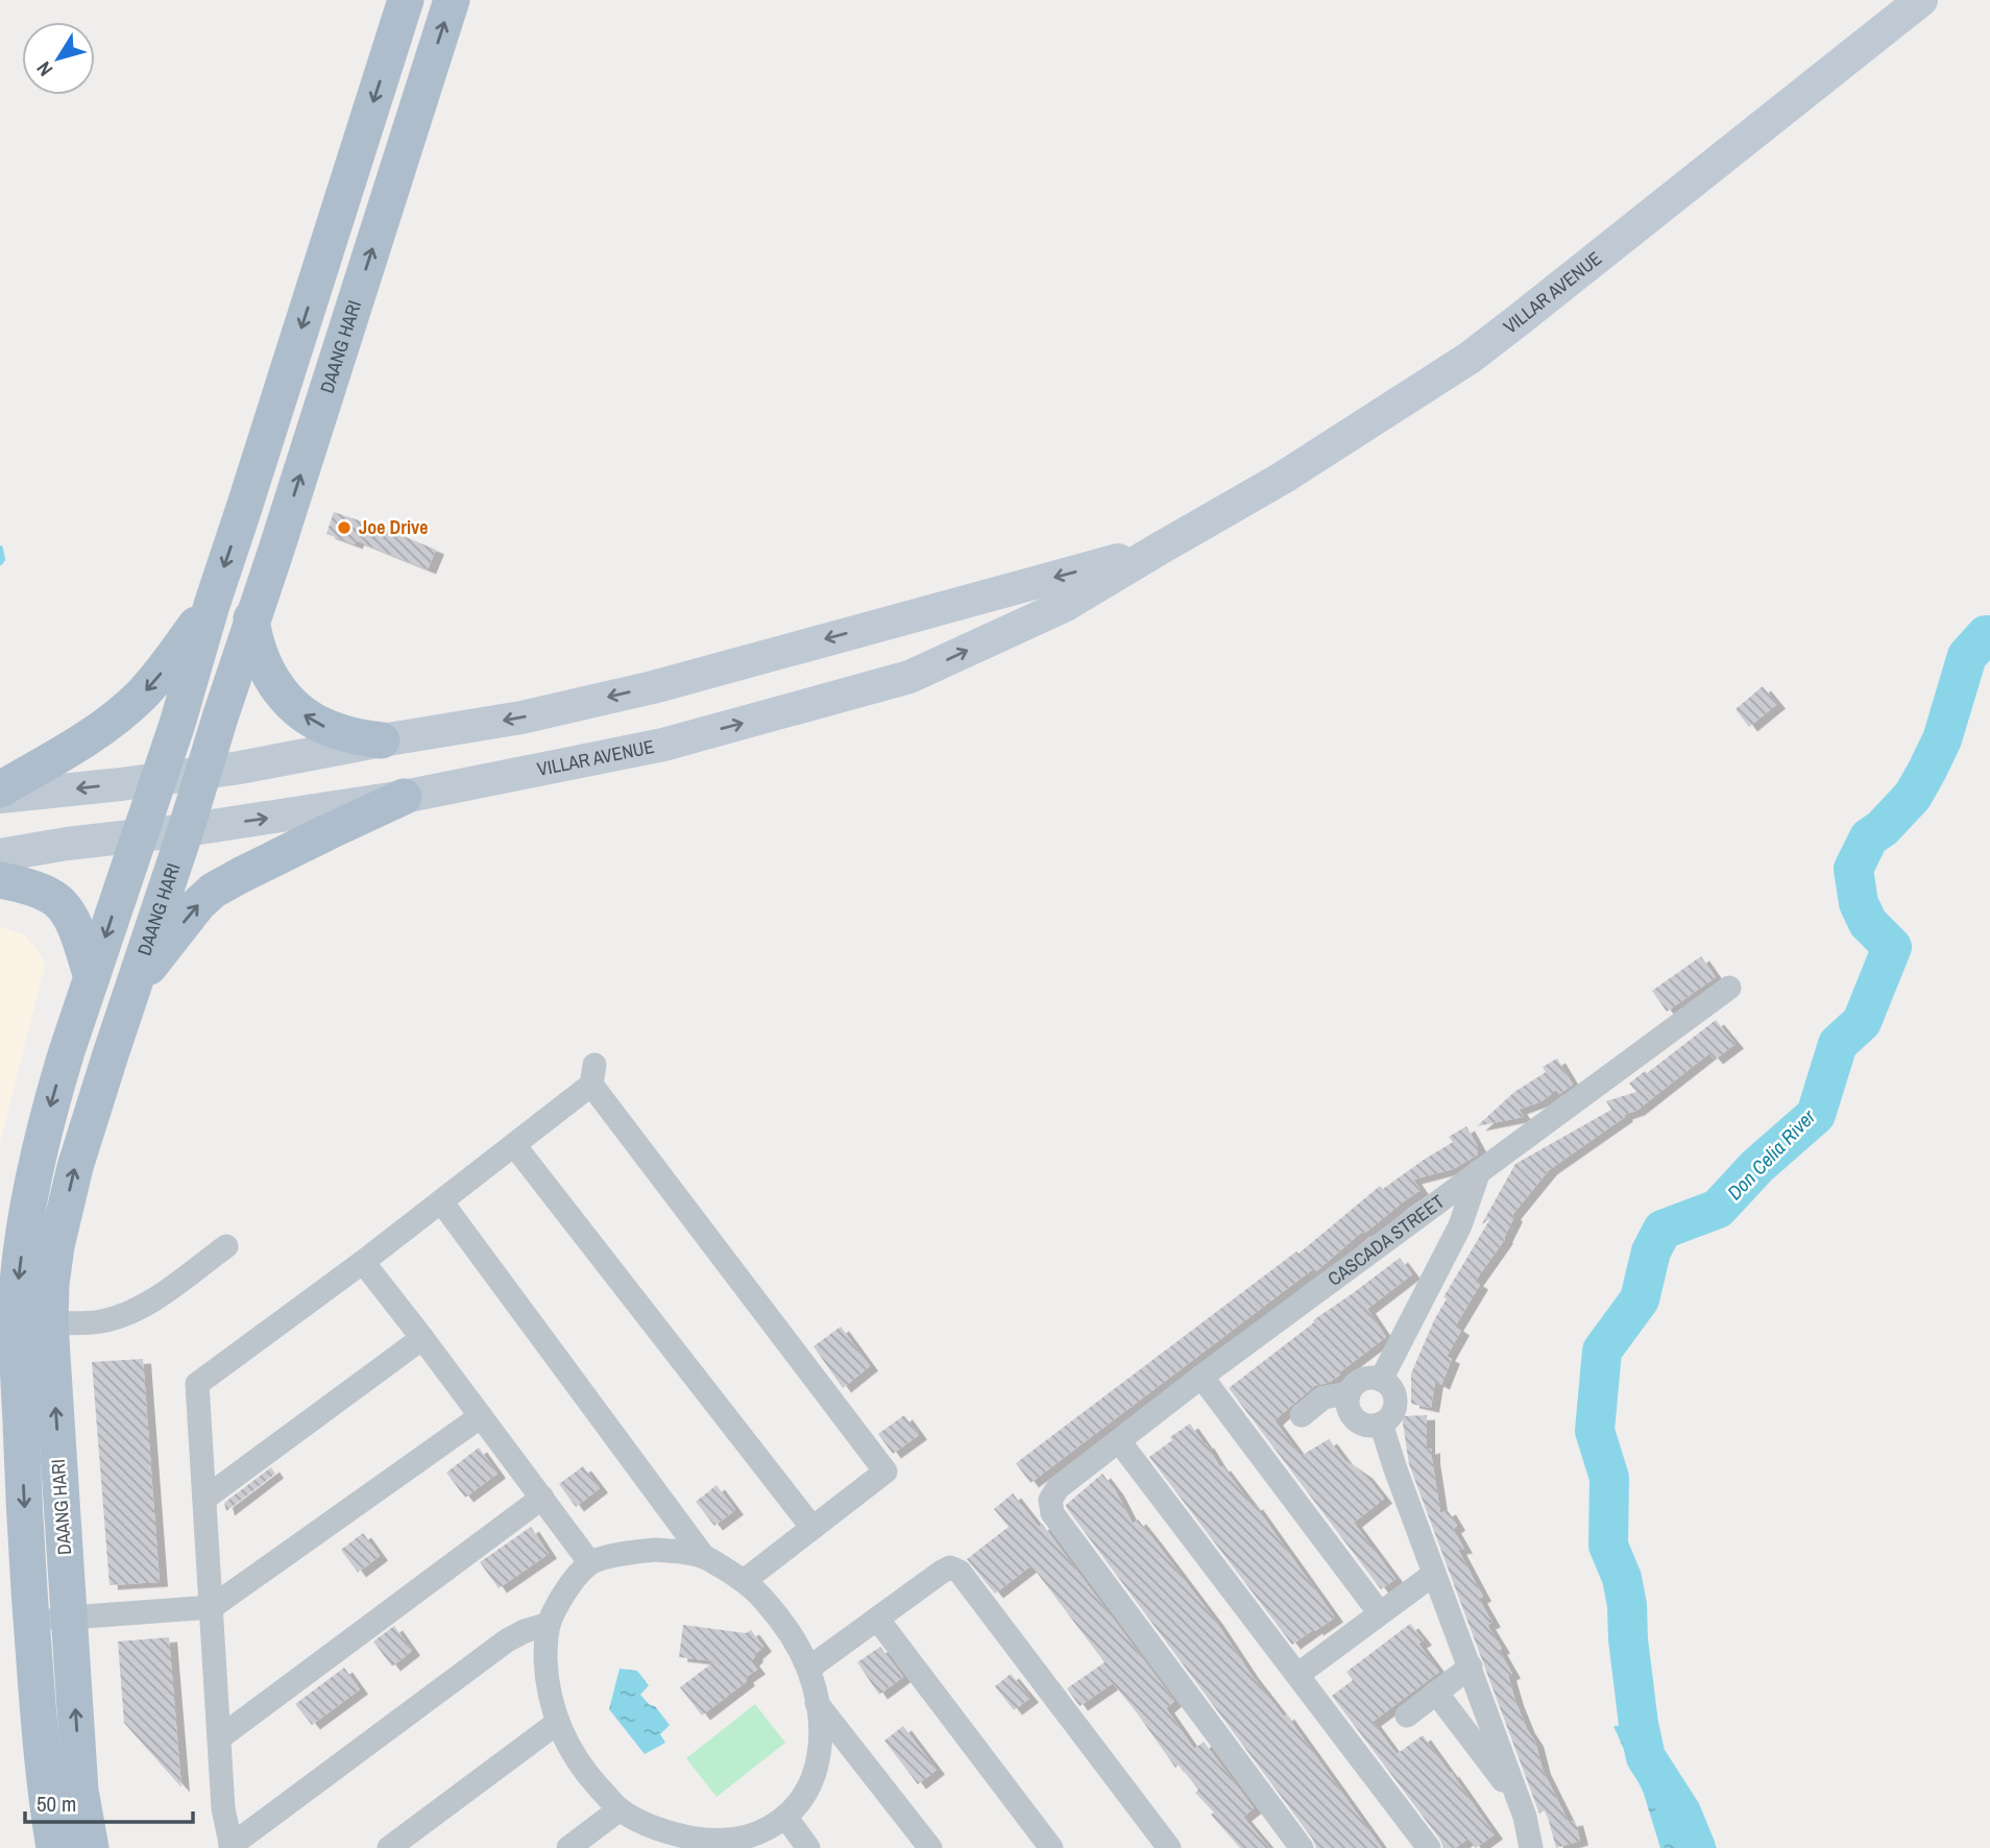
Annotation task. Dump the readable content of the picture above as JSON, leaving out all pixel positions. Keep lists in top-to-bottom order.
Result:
{
  "streets": {
    "main road": ["DAANG HARI"],
    "street": ["VILLAR AVENUE", "CASCADA STREET"]
  },
  "crossings": [
    ["VILLAR AVENUE", "DAANG HARI"]
  ],
  "water": ["Don Celia River"],
  "places": ["Joe Drive"],
  "scale_bar": "50 m",
  "north": "bottom left"
}
